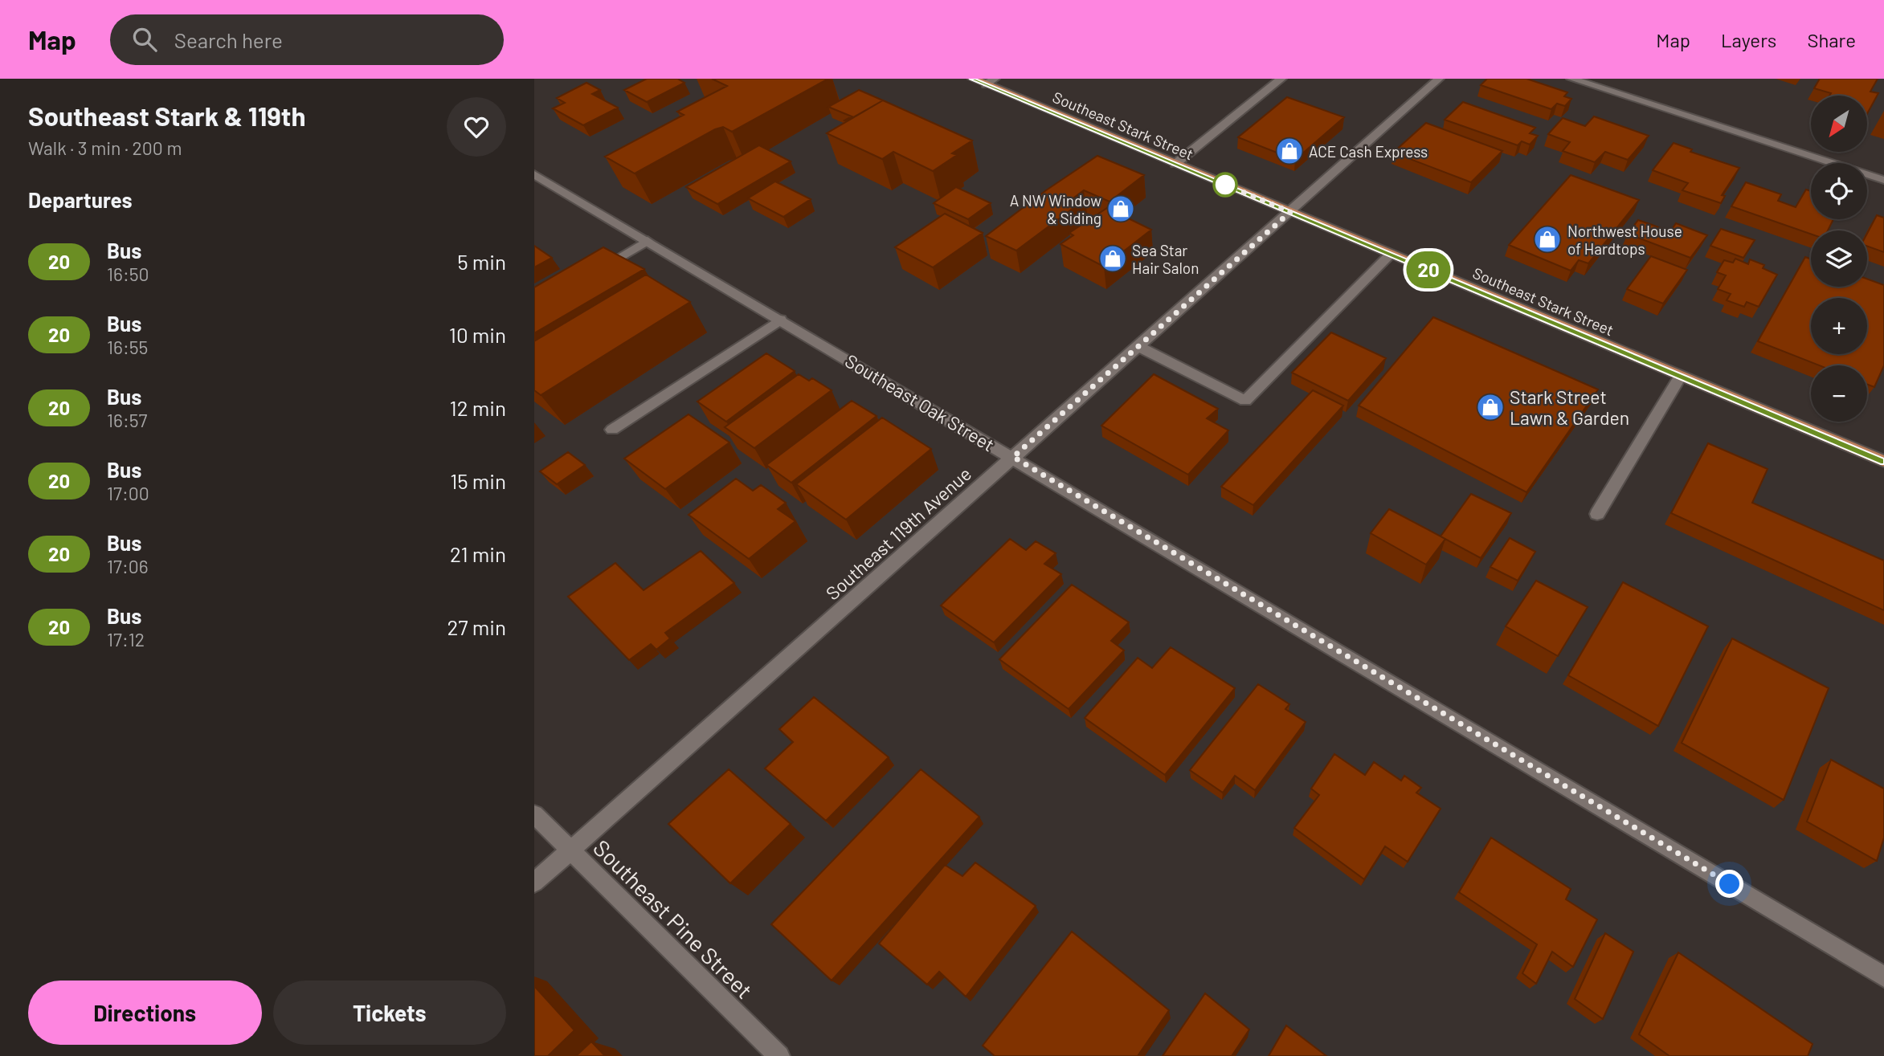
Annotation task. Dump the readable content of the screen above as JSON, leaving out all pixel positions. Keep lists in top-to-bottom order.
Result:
{
  "streets": {
    "main road": ["Southeast Stark Street"],
    "street": ["Southeast Oak Street", "Southeast 119th Avenue", "Southeast Pine Street"]
  },
  "crossings": [
    ["Southeast Stark Street", "Southeast 119th Avenue"],
    ["Southeast Oak Street", "Southeast 119th Avenue"],
    ["Southeast 119th Avenue", "Southeast Pine Street"]
  ],
  "places": {
    "shop": [
      "ACE Cash Express",
      "A NW Window & Siding",
      "Northwest House of Hardtops",
      "Sea Star Hair Salon",
      "Stark Street Lawn & Garden"
    ]
  },
  "lines": ["bus line 20"],
  "north": "bottom left",
  "page": {
    "header": "Map",
    "search": "Search here",
    "nav": ["Map", "Layers", "Share"],
    "heading": [
      ["Southeast Stark & 119th", "Walk · 3 min · 200 m"],
      "Departures"
    ],
    "on_map": "20",
    "map_buttons": ["+", "−"],
    "list": [
      {
        "mark": "20",
        "name": "Bus",
        "note": "16:50",
        "value": "5 min"
      },
      {
        "mark": "20",
        "name": "Bus",
        "note": "16:55",
        "value": "10 min"
      },
      {
        "mark": "20",
        "name": "Bus",
        "note": "16:57",
        "value": "12 min"
      },
      {
        "mark": "20",
        "name": "Bus",
        "note": "17:00",
        "value": "15 min"
      },
      {
        "mark": "20",
        "name": "Bus",
        "note": "17:06",
        "value": "21 min"
      },
      {
        "mark": "20",
        "name": "Bus",
        "note": "17:12",
        "value": "27 min"
      }
    ],
    "buttons": ["Directions", "Tickets"]
  }
}
